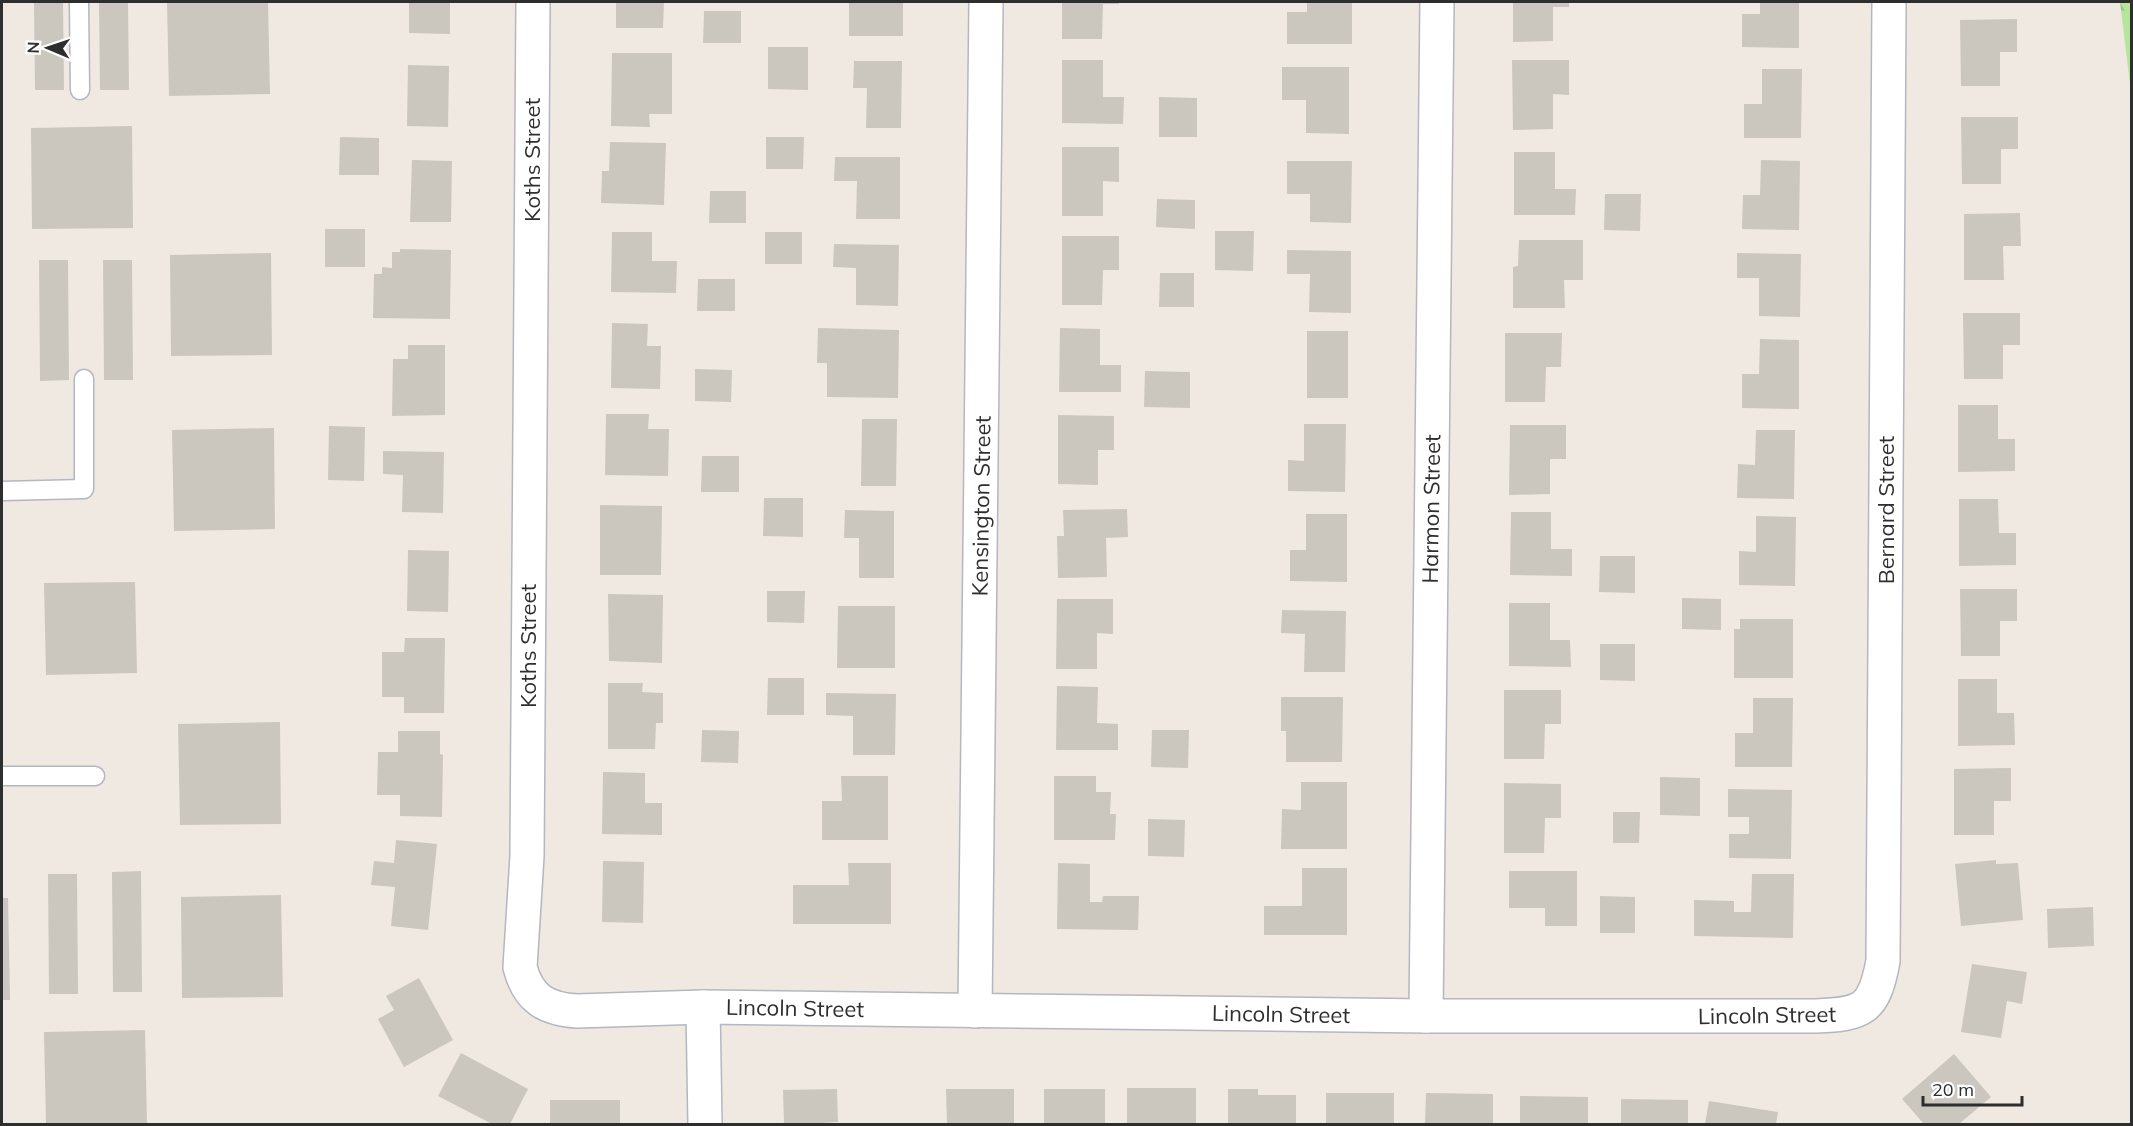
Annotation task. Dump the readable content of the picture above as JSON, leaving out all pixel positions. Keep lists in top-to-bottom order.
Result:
{
  "streets": {
    "street": [
      "Koths Street",
      "Kensington Street",
      "Harmon Street",
      "Bernard Street",
      "Lincoln Street"
    ]
  },
  "crossings": [
    ["Koths Street", "Lincoln Street"],
    ["Kensington Street", "Lincoln Street"],
    ["Harmon Street", "Lincoln Street"],
    ["Bernard Street", "Lincoln Street"]
  ],
  "scale_bar": "20 m",
  "north": "left"
}
